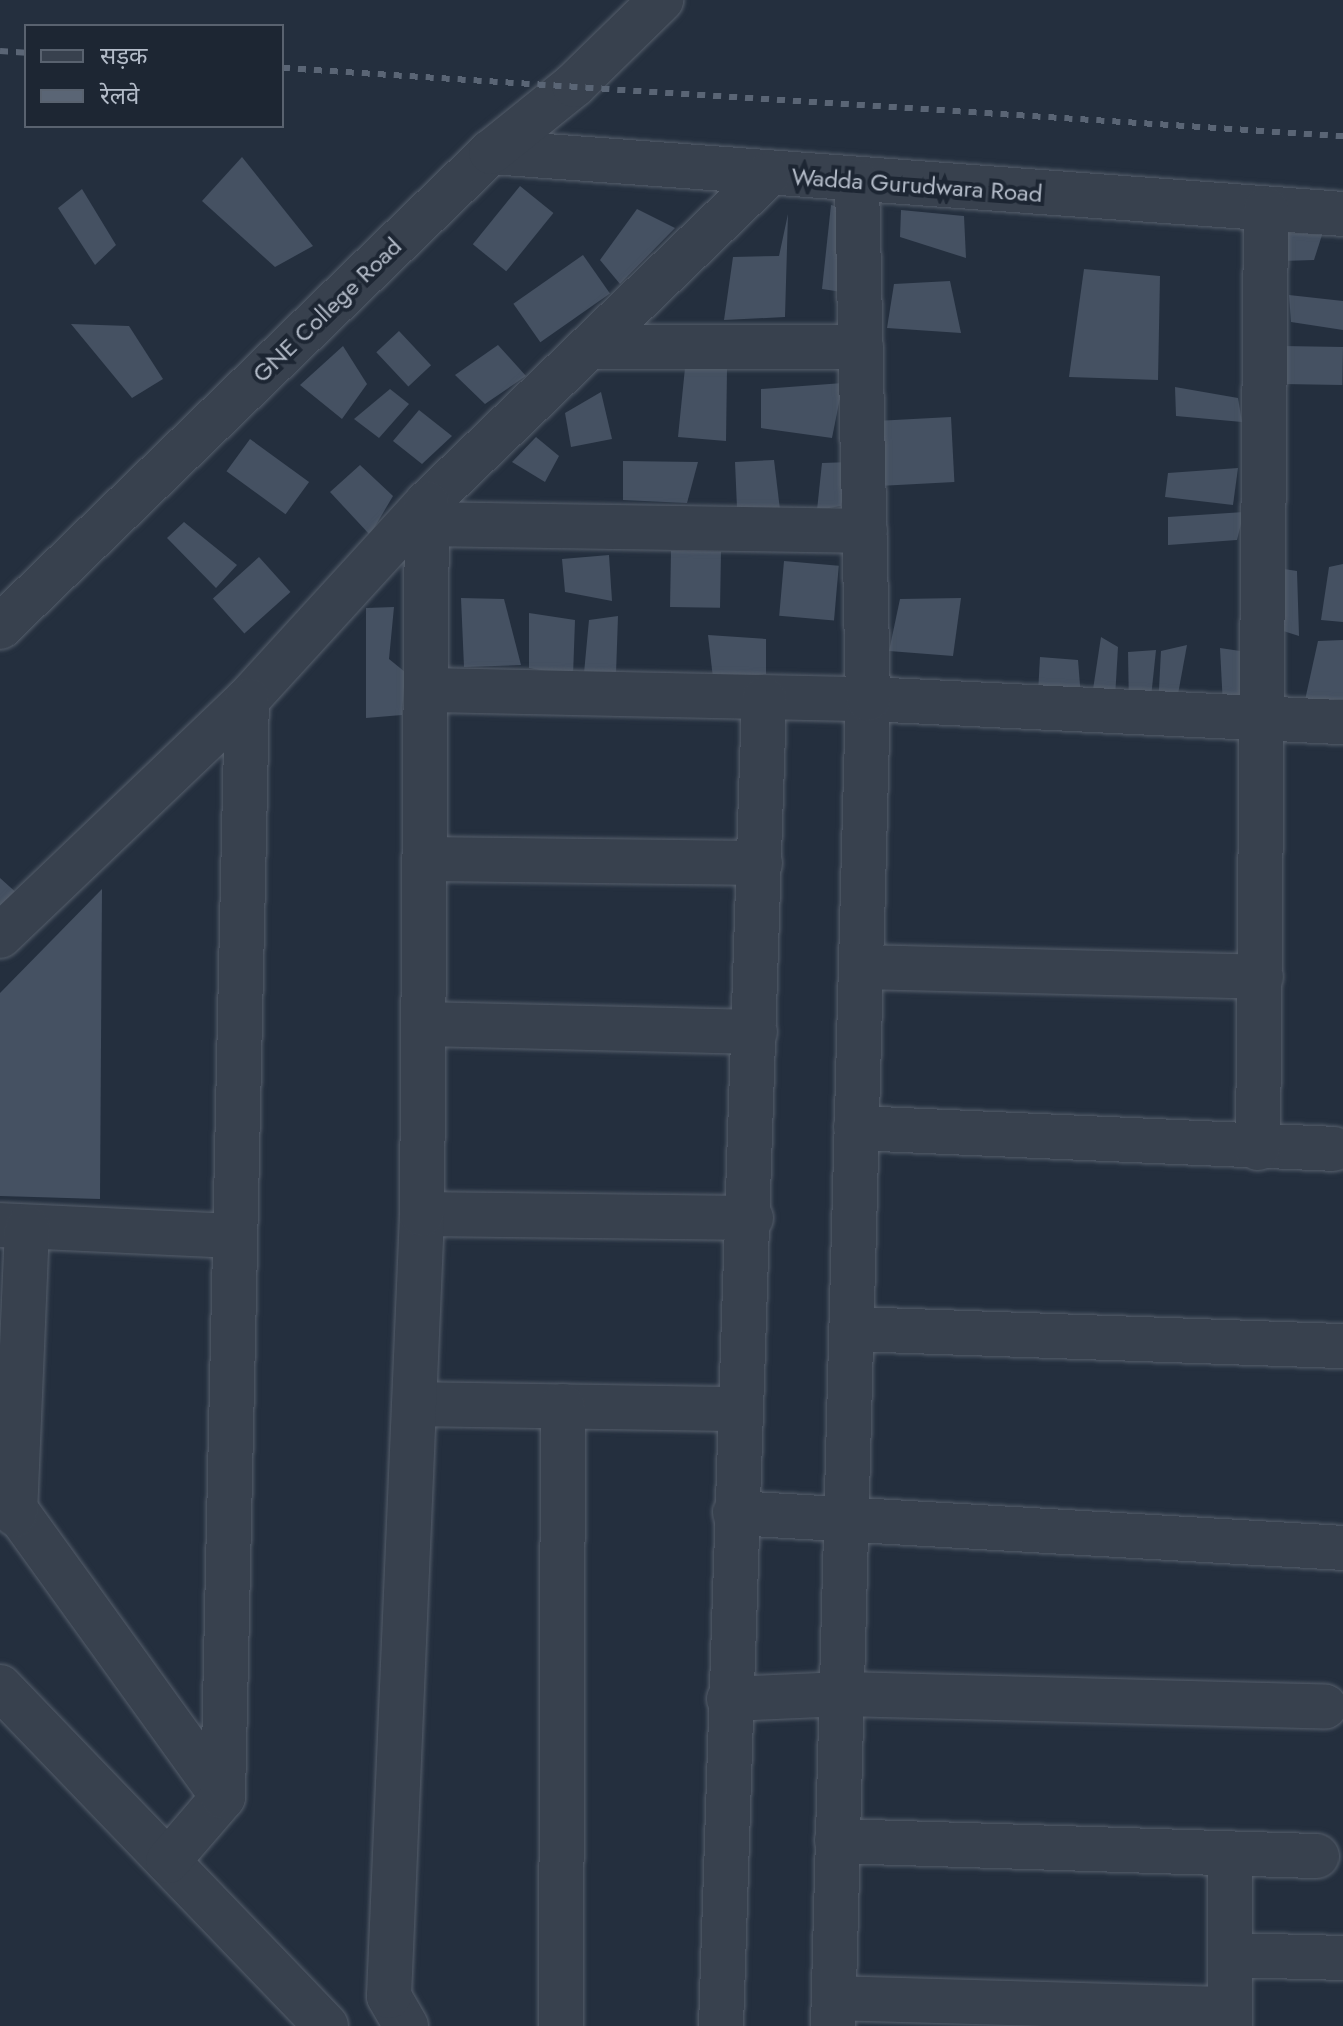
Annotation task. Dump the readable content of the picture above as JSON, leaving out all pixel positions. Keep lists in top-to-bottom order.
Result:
{
  "streets": {
    "street": ["Wadda Gurudwara Road", "GNE College Road"]
  },
  "crossings": [
    ["Wadda Gurudwara Road", "GNE College Road"]
  ],
  "legend": ["सड़क", "रेलवे"]
}
